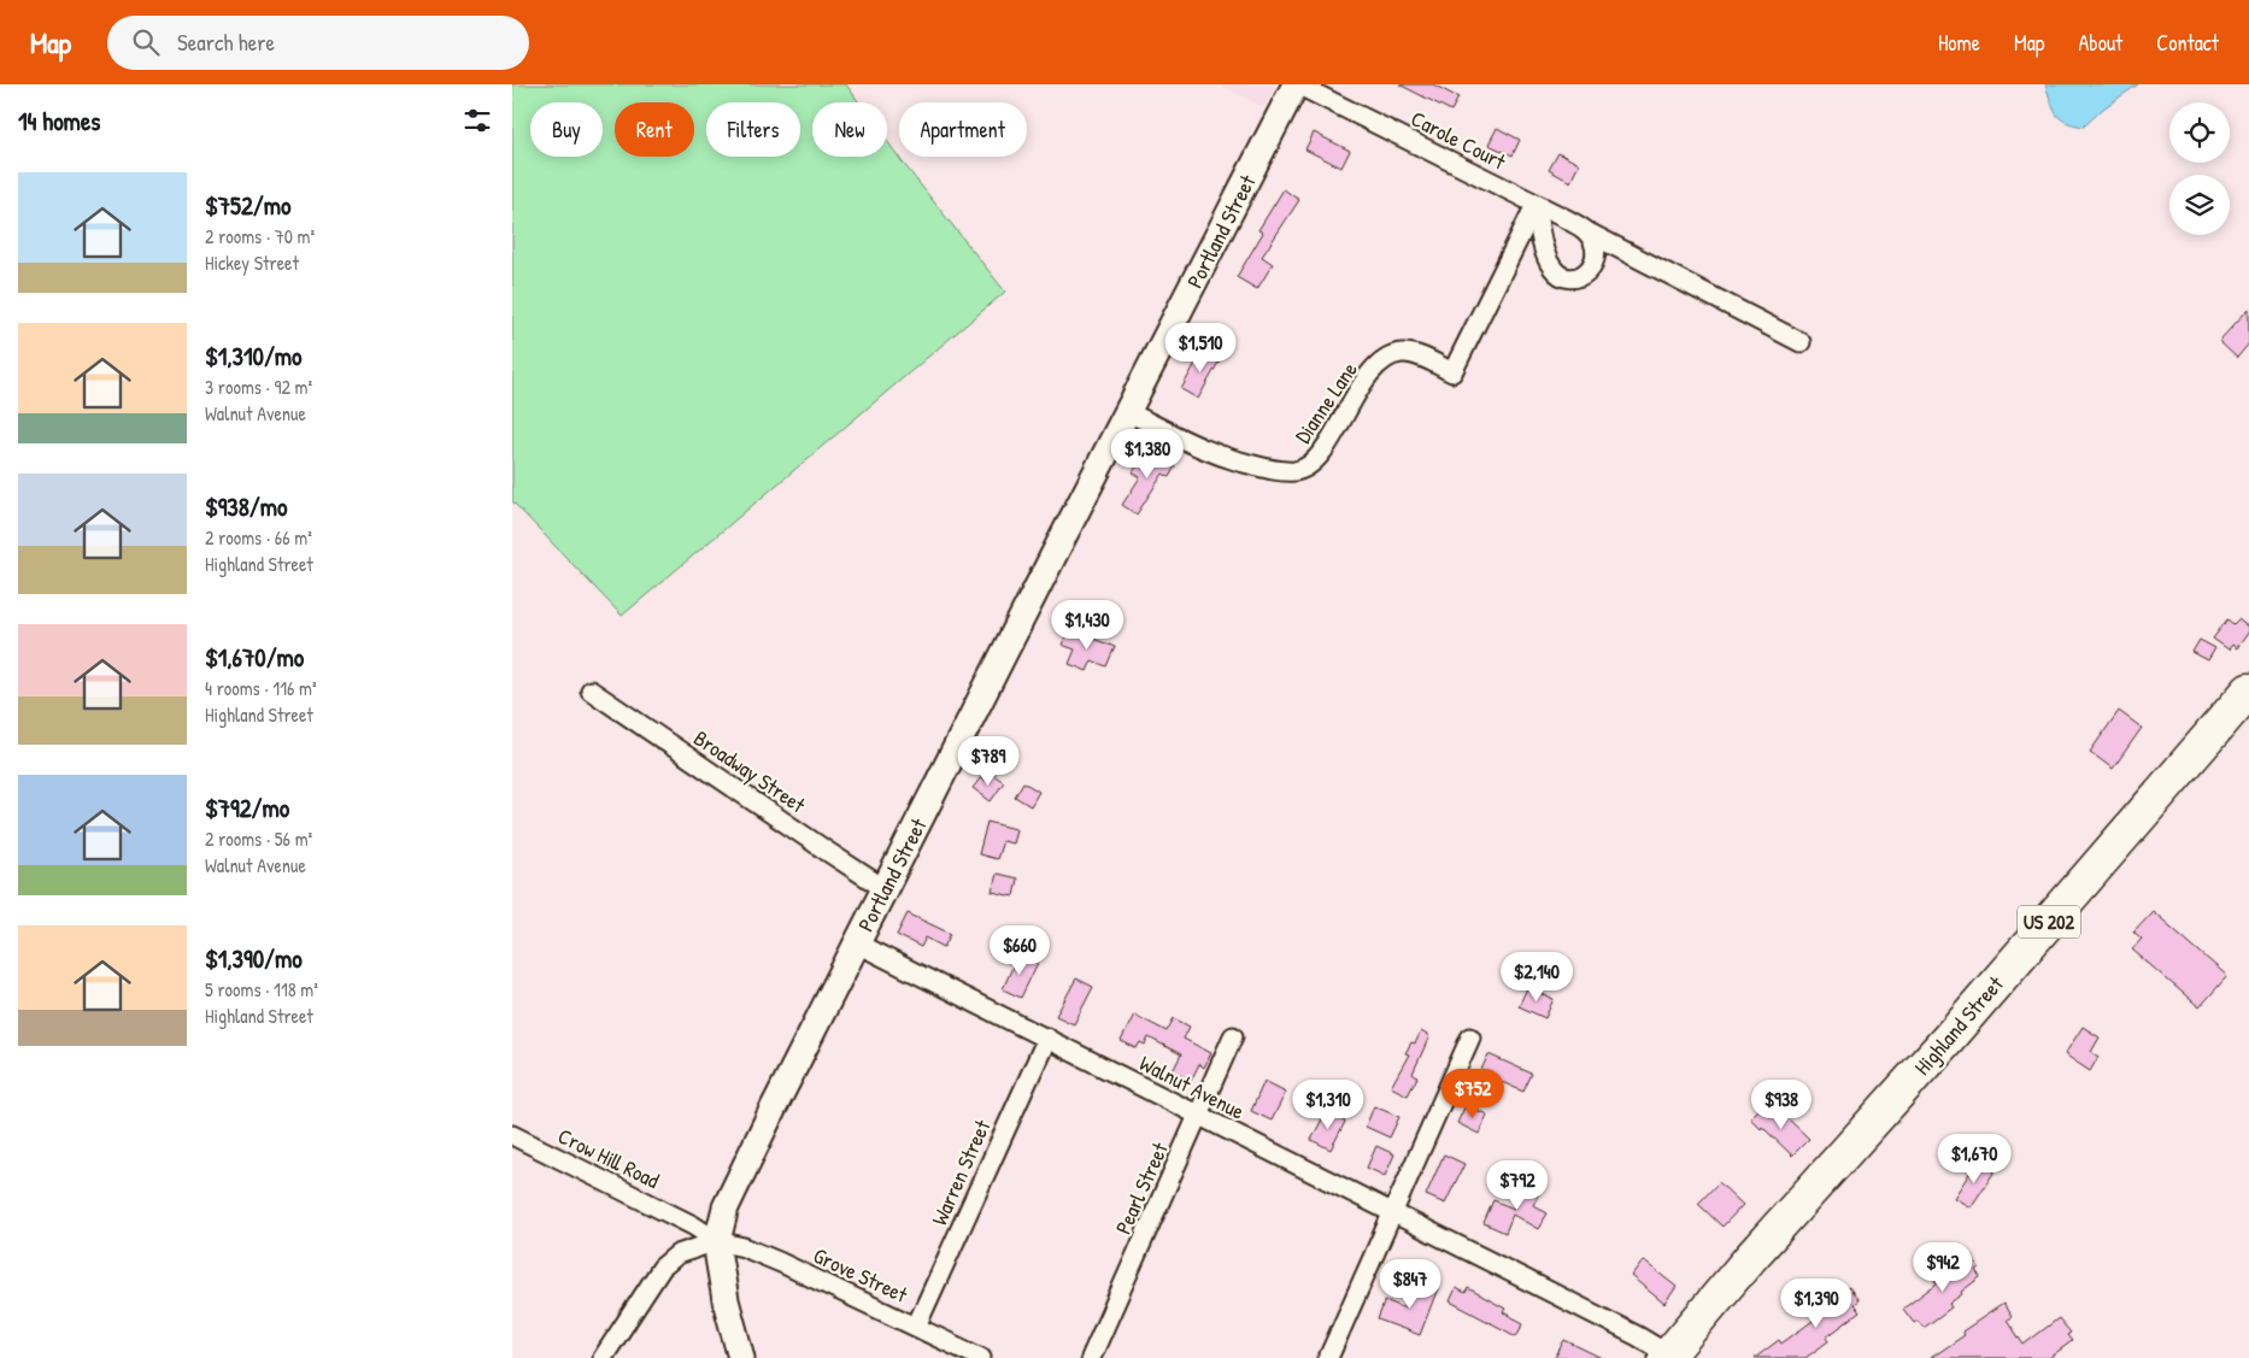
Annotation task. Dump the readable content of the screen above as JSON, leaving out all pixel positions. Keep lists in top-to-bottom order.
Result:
{
  "streets": {
    "highway": ["US 202", "Highland Street"],
    "street": [
      "Carole Court",
      "Portland Street",
      "Dianne Lane",
      "Broadway Street",
      "Walnut Avenue",
      "Crow Hill Road",
      "Warren Street",
      "Pearl Street",
      "Grove Street"
    ]
  },
  "crossings": [
    ["Carole Court", "Portland Street"],
    ["Carole Court", "Dianne Lane"],
    ["Portland Street", "Dianne Lane"],
    ["Portland Street", "Broadway Street"],
    ["Portland Street", "Walnut Avenue"],
    ["Portland Street", "Crow Hill Road"],
    ["Portland Street", "Grove Street"],
    ["Highland Street", "Walnut Avenue"],
    ["Walnut Avenue", "Warren Street"],
    ["Walnut Avenue", "Pearl Street"],
    ["Crow Hill Road", "Grove Street"],
    ["Warren Street", "Grove Street"]
  ],
  "page": {
    "header": "Map",
    "search": "Search here",
    "nav": [
      "Home",
      "Map",
      "About",
      "Contact"
    ],
    "heading": "14 homes",
    "chip": [
      "Buy",
      "Rent",
      "Filters",
      "New",
      "Apartment"
    ],
    "list": [
      {
        "name": "$752/mo",
        "note": "2 rooms · 70 m² · Hickey Street"
      },
      {
        "name": "$1,310/mo",
        "note": "3 rooms · 92 m² · Walnut Avenue"
      },
      {
        "name": "$938/mo",
        "note": "2 rooms · 66 m² · Highland Street"
      },
      {
        "name": "$1,670/mo",
        "note": "4 rooms · 116 m² · Highland Street"
      },
      {
        "name": "$792/mo",
        "note": "2 rooms · 56 m² · Walnut Avenue"
      },
      {
        "name": "$1,390/mo",
        "note": "5 rooms · 118 m² · Highland Street"
      }
    ],
    "price": [
      "$1,510",
      "$1,380",
      "$1,430",
      "$789",
      "$660",
      "$2,140",
      "$752",
      "$1,310",
      "$938",
      "$1,670",
      "$792",
      "$942",
      "$847",
      "$1,390"
    ]
  }
}
